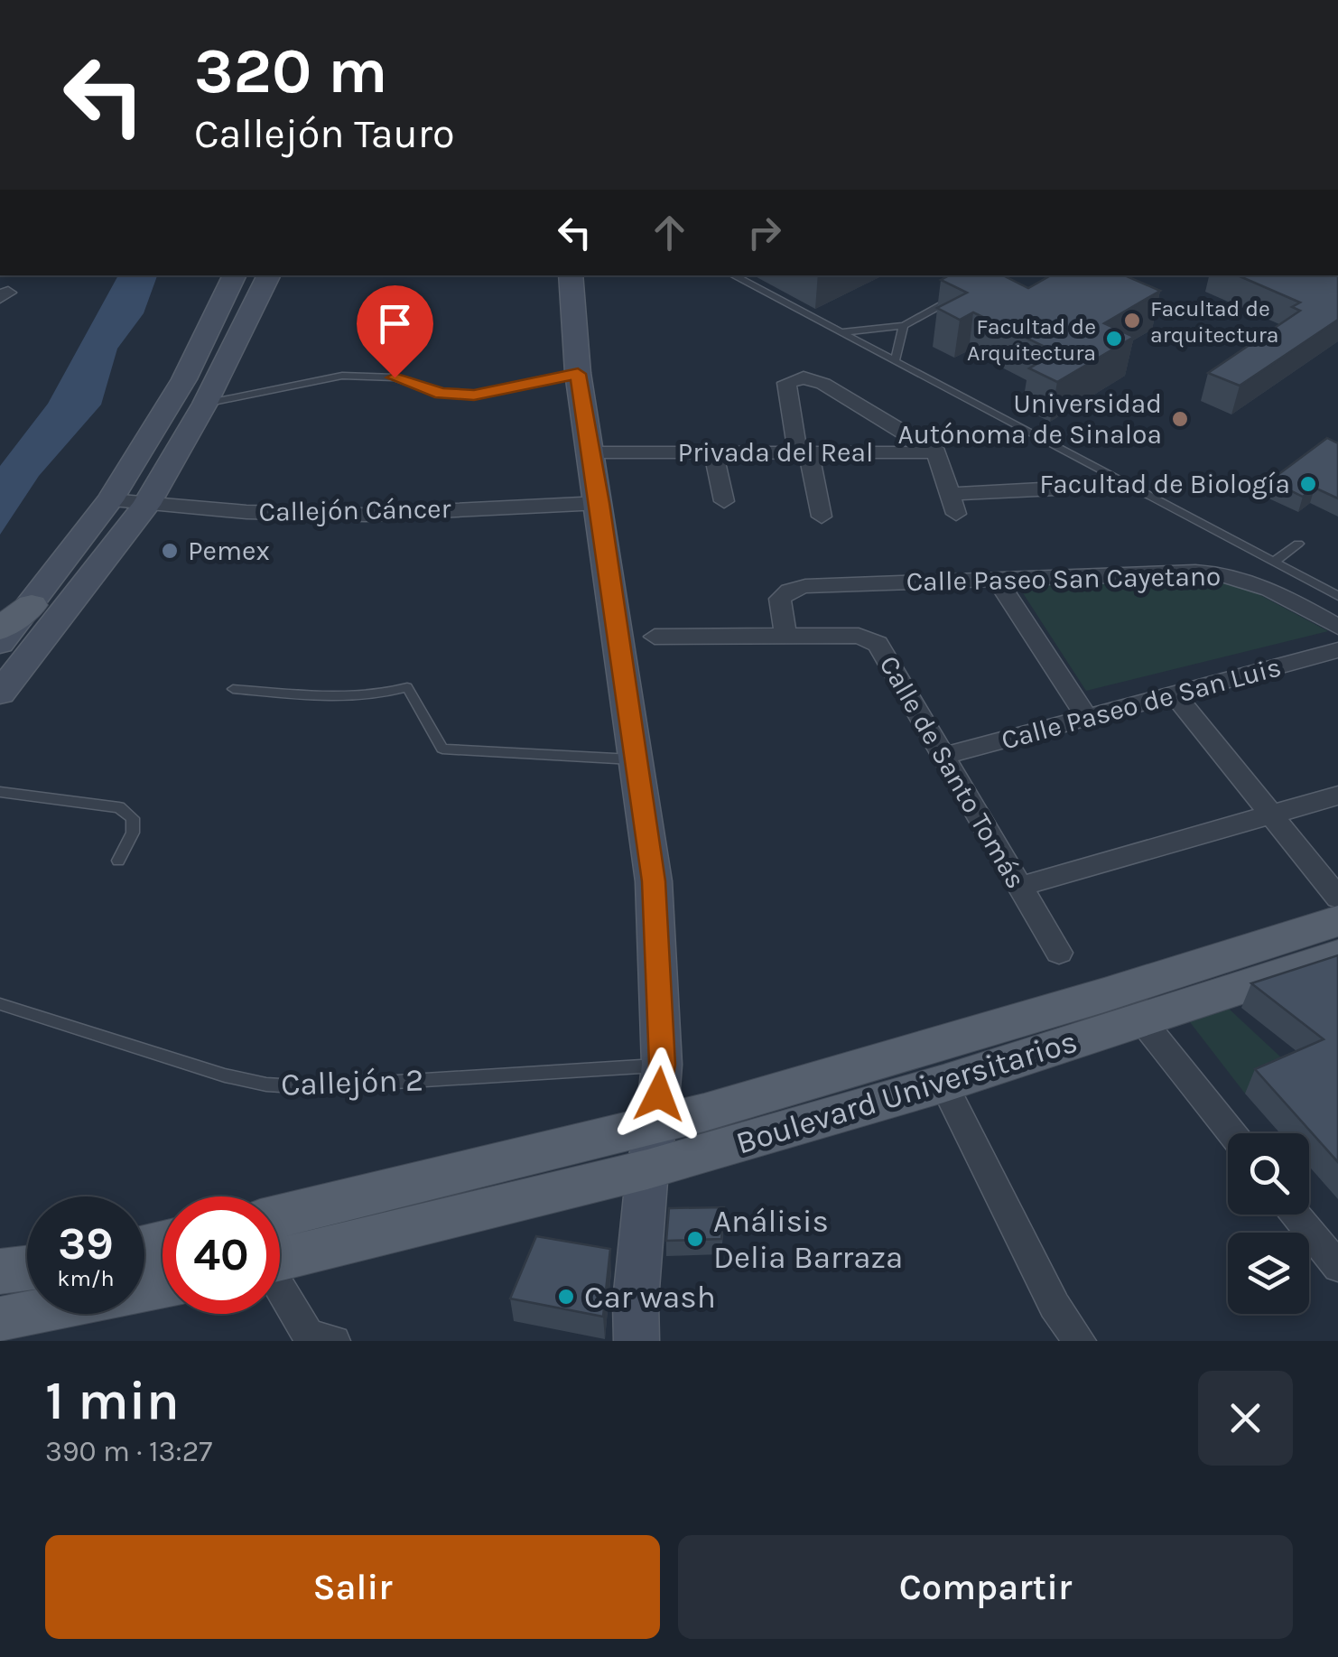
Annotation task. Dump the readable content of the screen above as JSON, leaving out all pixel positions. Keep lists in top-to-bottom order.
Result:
{
  "streets": {
    "main road": ["Boulevard Universitarios"],
    "street": [
      "Privada del Real",
      "Callejón Cáncer",
      "Calle Paseo San Cayetano",
      "Calle Paseo de San Luis",
      "Calle de Santo Tomás"
    ],
    "lane": ["Callejón 2"]
  },
  "crossings": [
    ["Calle Paseo San Cayetano", "Calle de Santo Tomás"],
    ["Calle Paseo de San Luis", "Calle de Santo Tomás"]
  ],
  "places": [
    "Facultad de arquitectura",
    "Facultad de Arquitectura",
    "Universidad Autónoma de Sinaloa",
    "Facultad de Biología",
    "Pemex",
    "Análisis Delia Barraza",
    "Car wash"
  ],
  "page": {
    "turn": ["320 m", "Callejón Tauro"],
    "speed": "39 km/h",
    "limit": "40",
    "heading": ["1 min", "390 m · 13:27"],
    "buttons": ["Salir", "Compartir"]
  }
}
